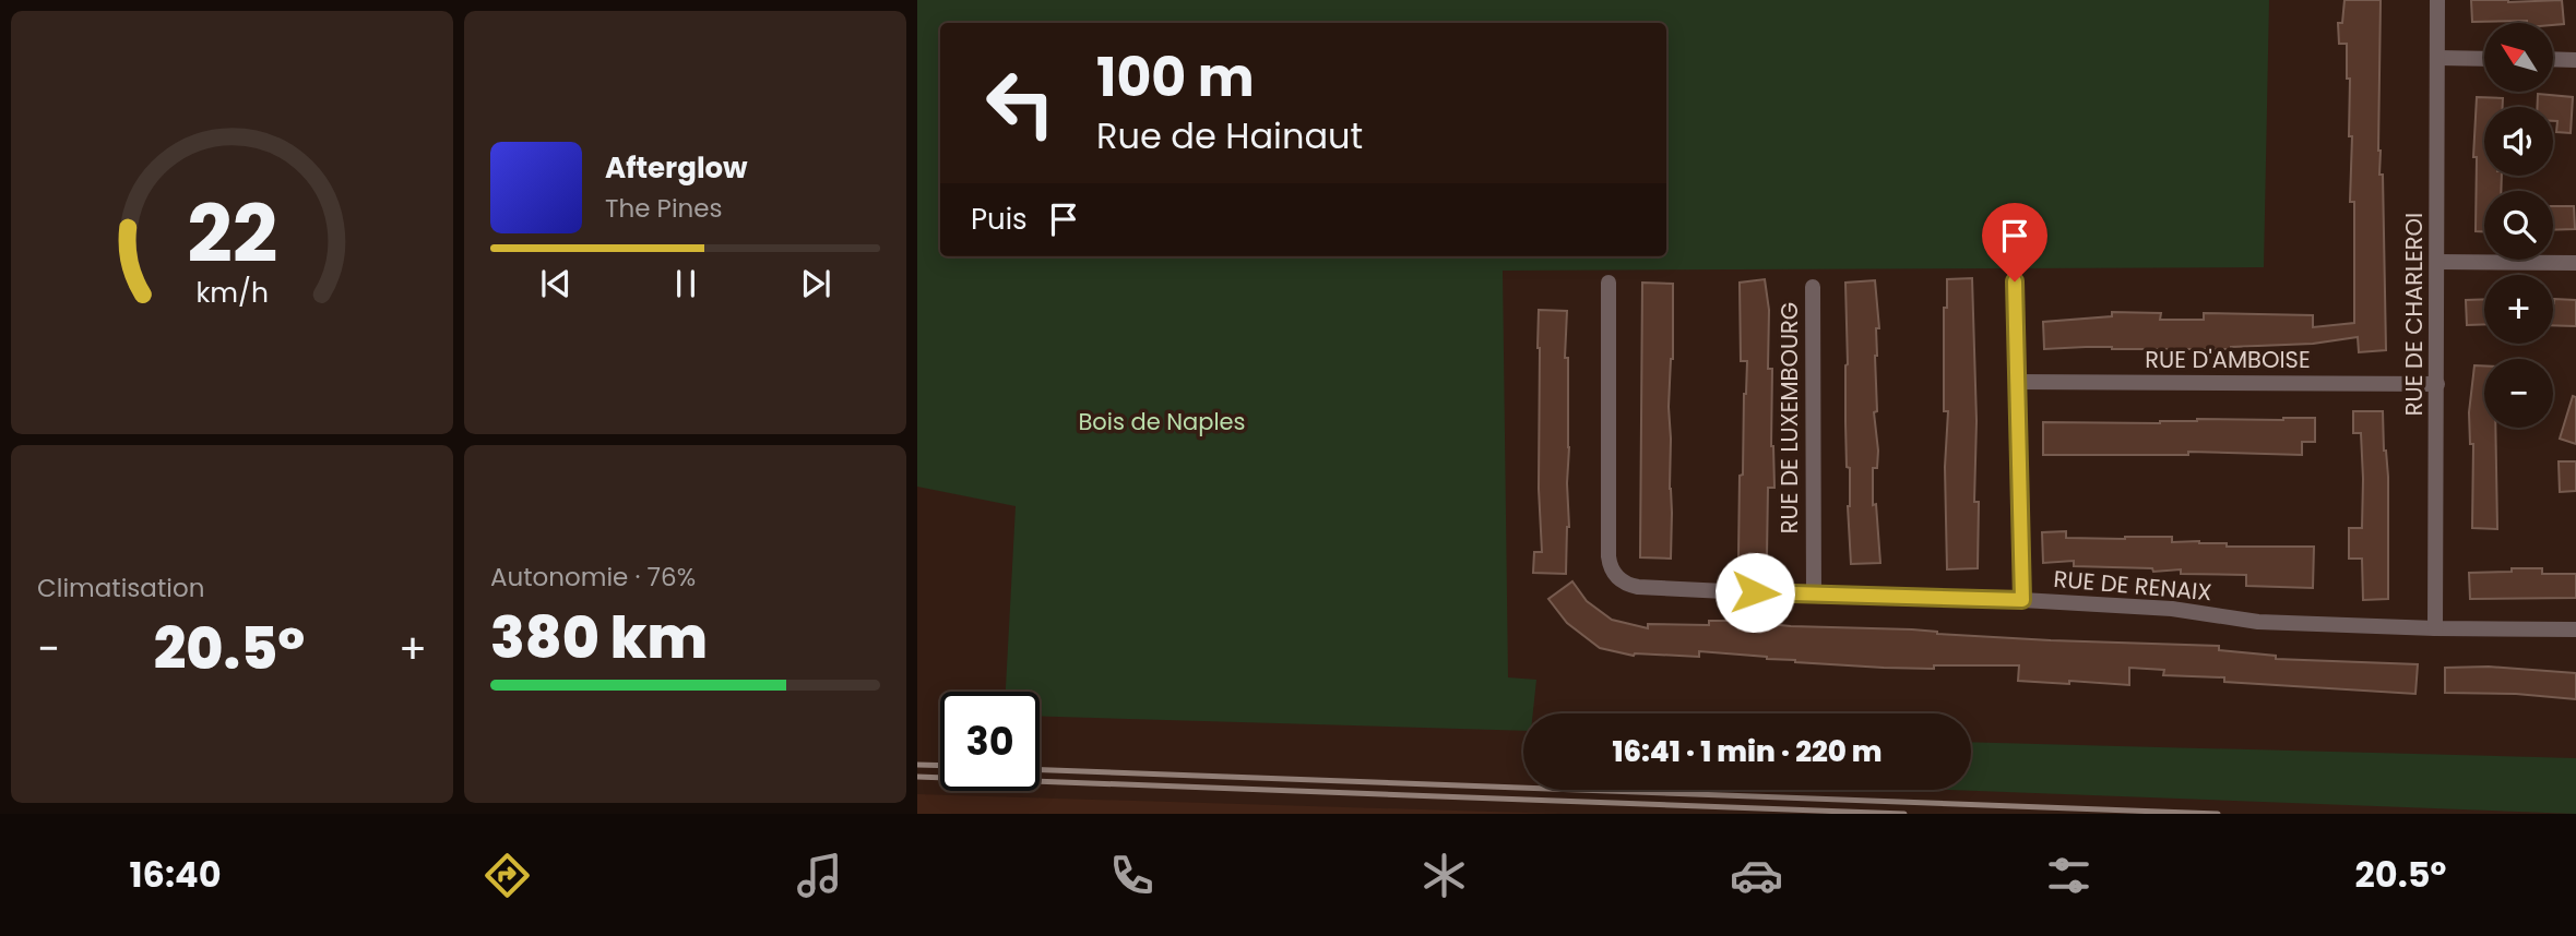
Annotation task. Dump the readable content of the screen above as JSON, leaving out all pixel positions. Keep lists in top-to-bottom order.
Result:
{
  "streets": {
    "street": [
      "RUE DE CHARLEROI",
      "RUE D'AMBOISE",
      "RUE DE LUXEMBOURG",
      "RUE DE RENAIX"
    ]
  },
  "crossings": [
    ["RUE DE CHARLEROI", "RUE D'AMBOISE"],
    ["RUE DE CHARLEROI", "RUE DE RENAIX"],
    ["RUE DE LUXEMBOURG", "RUE DE RENAIX"]
  ],
  "parks": ["Bois de Naples"],
  "north": "top left",
  "page": {
    "map_buttons": ["+", "−"],
    "turn": ["100 m", "Rue de Hainaut"],
    "song": ["Afterglow", "The Pines"],
    "then": "Puis",
    "tile": [
      "Climatisation",
      ["Autonomie · 76%", "380 km"]
    ],
    "heat": ["−", "20.5°", "+"],
    "limit": "30",
    "trip": "16:41 · 1 min · 220 m",
    "tabs": ["16:40", "20.5°"],
    "gauge": ["22", "km/h"]
  }
}
